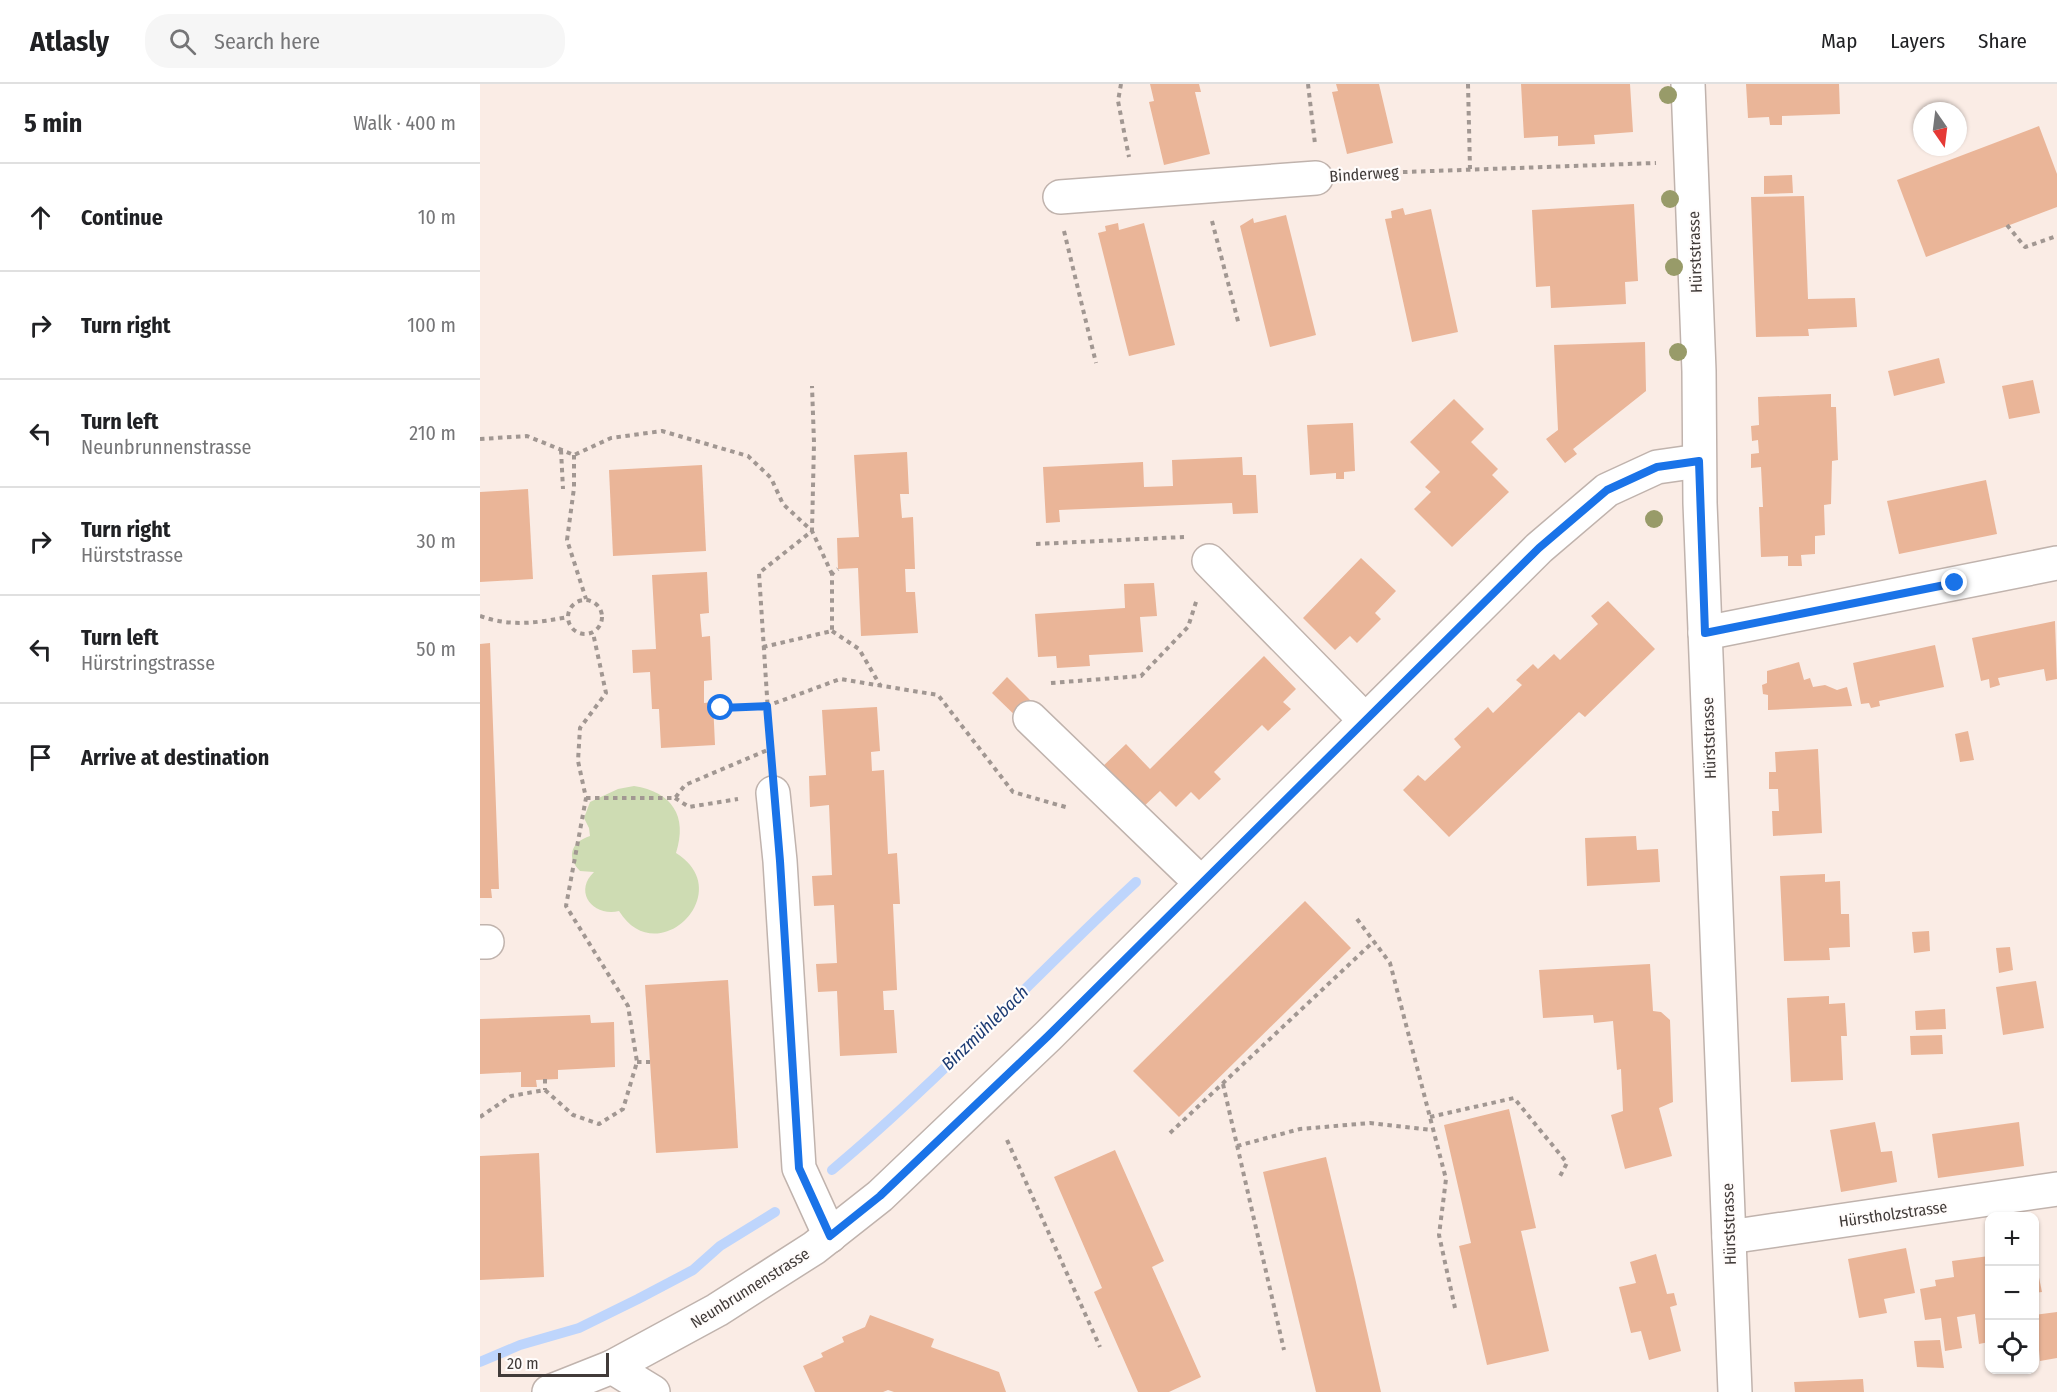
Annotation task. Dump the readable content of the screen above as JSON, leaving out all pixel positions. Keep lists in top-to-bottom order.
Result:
{
  "streets": {
    "street": [
      "Binderweg",
      "Hürststrasse",
      "Hürstholzstrasse",
      "Neunbrunnenstrasse"
    ]
  },
  "crossings": [
    ["Hürststrasse", "Hürstholzstrasse"],
    ["Hürststrasse", "Neunbrunnenstrasse"]
  ],
  "water": ["Binzmühlebach"],
  "scale_bar": "20 m",
  "north": "bottom",
  "page": {
    "header": "Atlasly",
    "search": "Search here",
    "nav": ["Map", "Layers", "Share"],
    "heading": ["5 min", "Walk · 400 m"],
    "list": [
      ["Continue", "10 m"],
      ["Turn right", "100 m"],
      ["Turn left", "Neunbrunnenstrasse", "210 m"],
      ["Turn right", "Hürststrasse", "30 m"],
      ["Turn left", "Hürstringstrasse", "50 m"],
      "Arrive at destination"
    ],
    "map_buttons": ["+", "−"],
    "scale": "20 m"
  }
}
